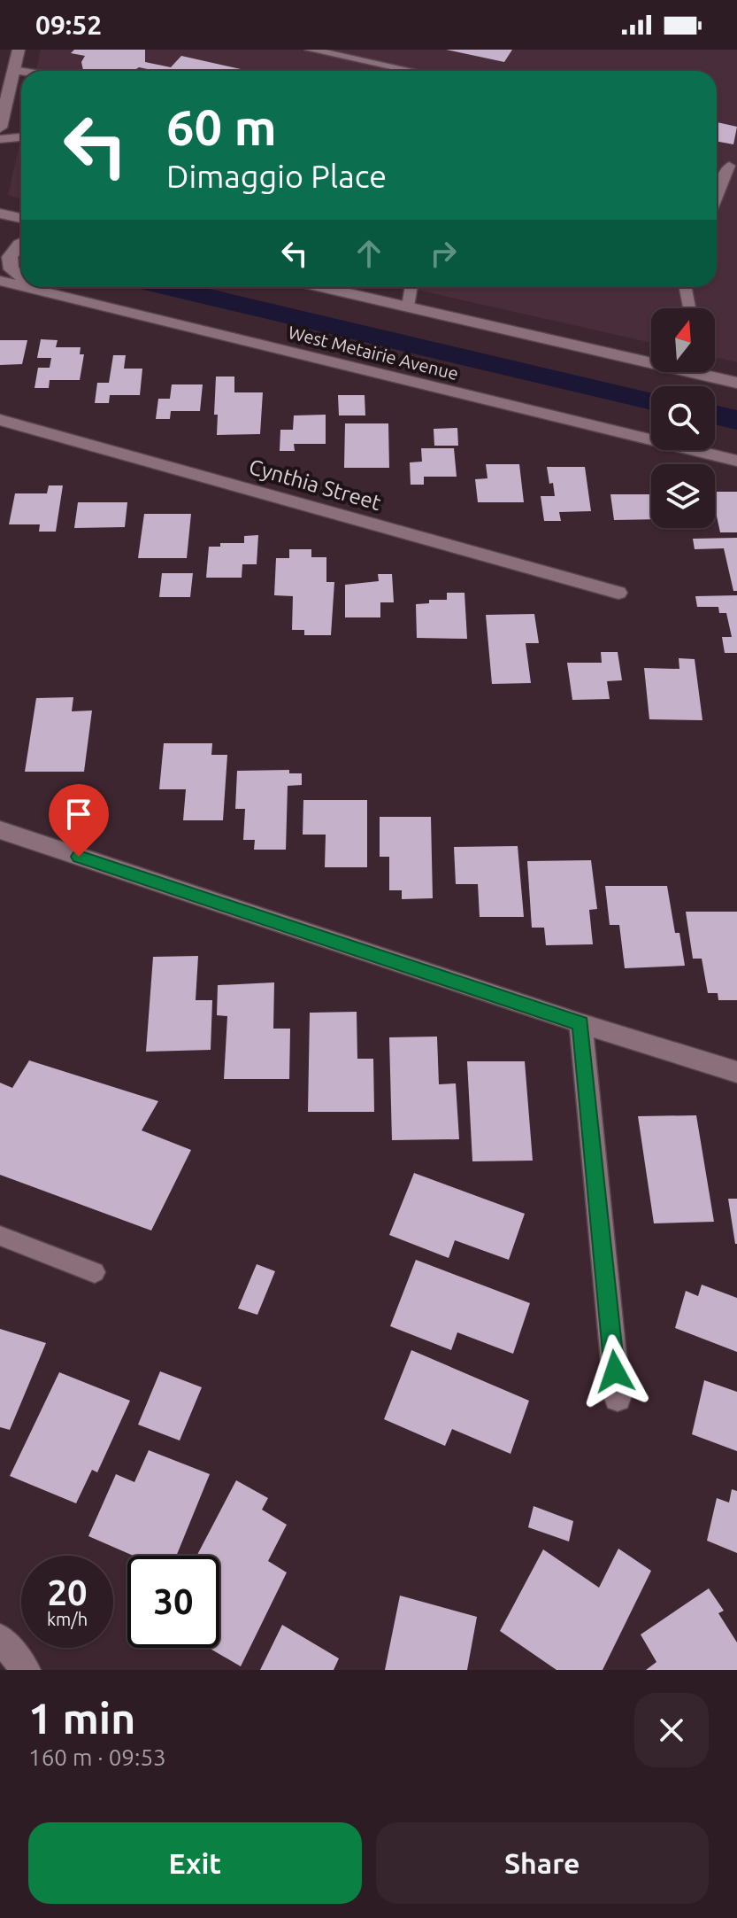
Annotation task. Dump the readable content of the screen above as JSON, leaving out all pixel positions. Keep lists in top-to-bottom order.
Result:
{
  "streets": {
    "street": ["West Metairie Avenue", "Cynthia Street"]
  },
  "north": "top",
  "page": {
    "status": "09:52",
    "turn": ["60 m", "Dimaggio Place"],
    "speed": "20 km/h",
    "limit": "30",
    "heading": ["1 min", "160 m · 09:53"],
    "buttons": ["Exit", "Share"]
  }
}
